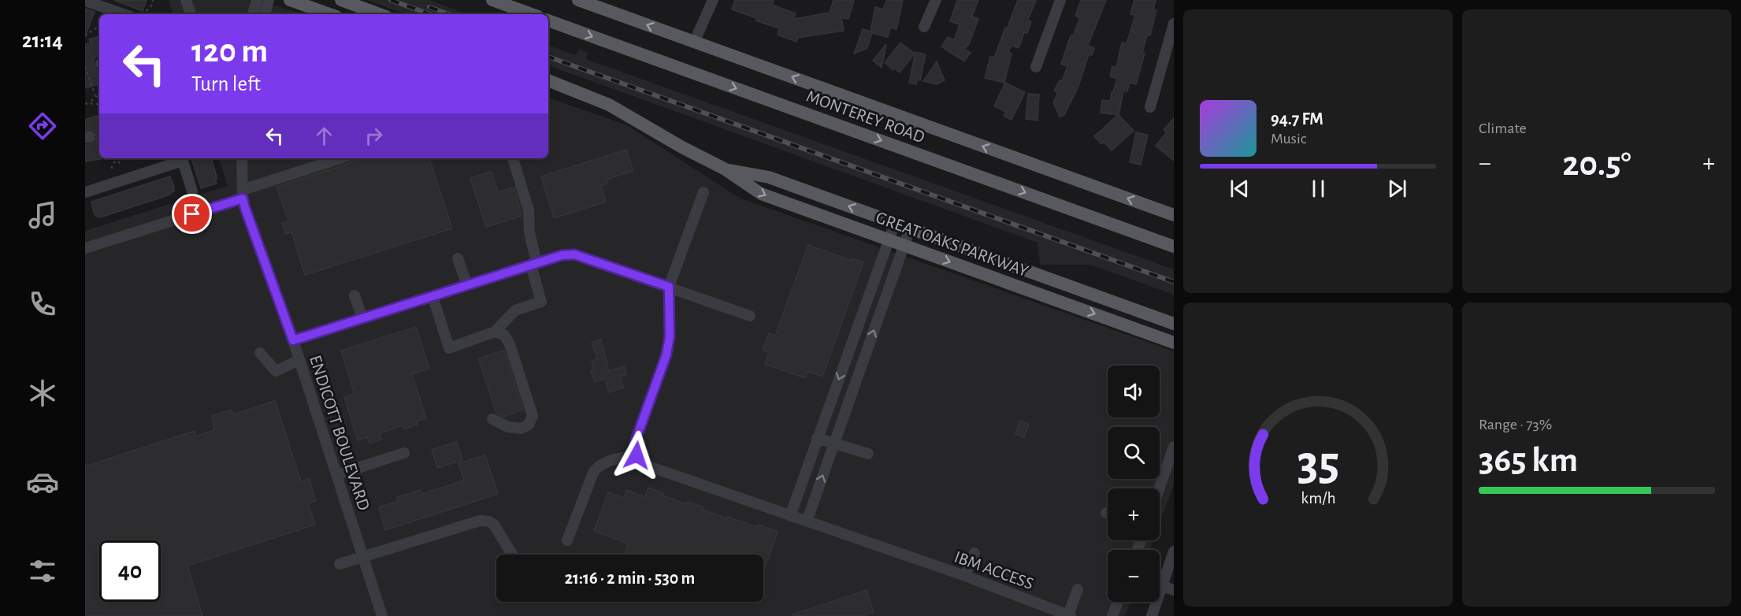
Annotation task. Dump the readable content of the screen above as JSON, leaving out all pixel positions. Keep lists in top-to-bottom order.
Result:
{
  "streets": {
    "main road": ["MONTEREY ROAD", "GREAT OAKS PARKWAY"],
    "street": ["ENDICOTT BOULEVARD", "IBM ACCESS"]
  },
  "page": {
    "tabs": "21:14",
    "tile": [
      "Climate",
      ["Range · 73%", "365 km"]
    ],
    "turn": ["120 m", "Turn left"],
    "song": ["94.7 FM", "Music"],
    "heat": ["−", "20.5°", "+"],
    "map_buttons": ["+", "−"],
    "limit": "40",
    "trip": "21:16 · 2 min · 530 m",
    "gauge": ["35", "km/h"]
  }
}
